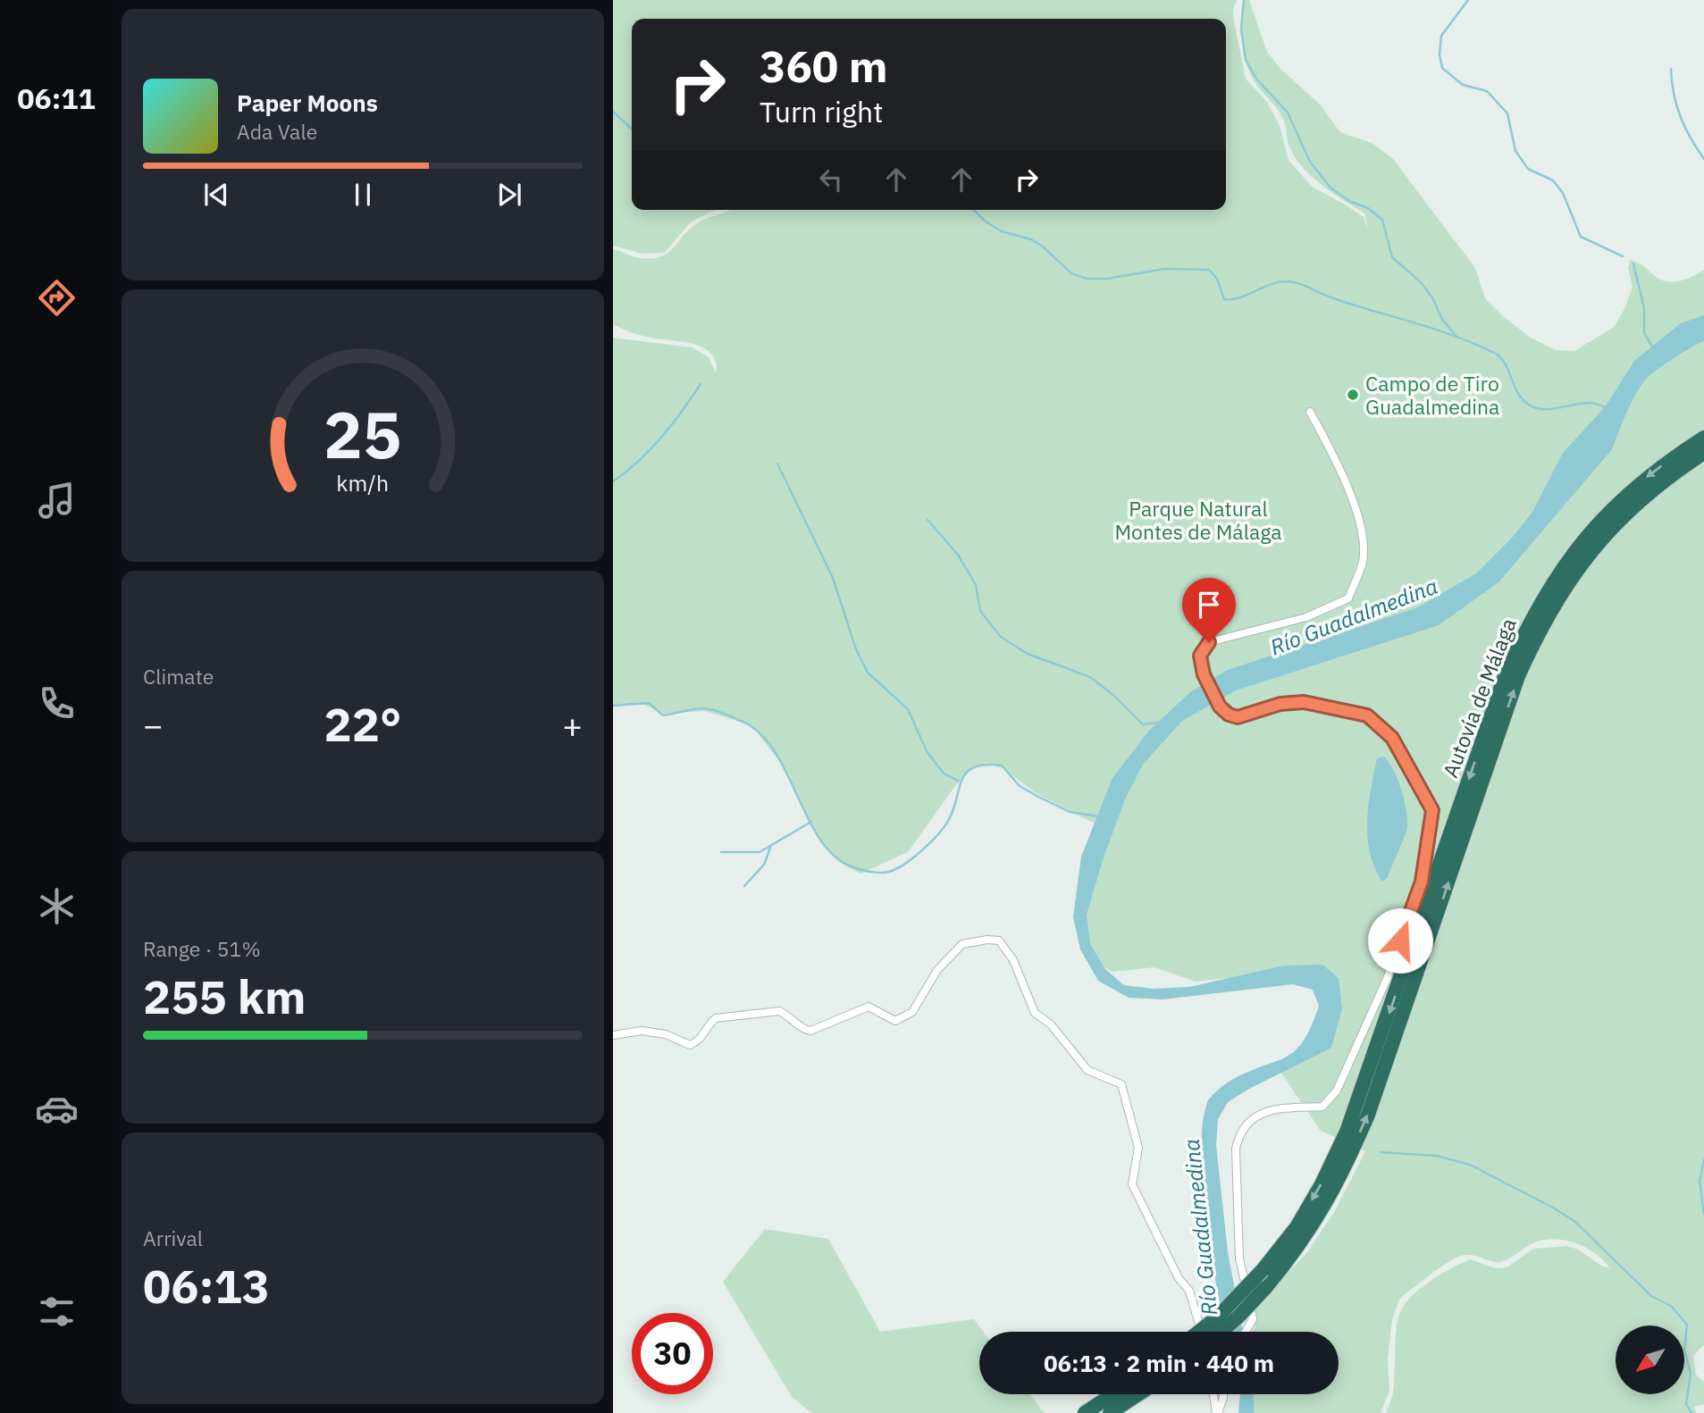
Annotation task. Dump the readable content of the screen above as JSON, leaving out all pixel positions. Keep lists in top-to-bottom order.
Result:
{
  "streets": {
    "highway": ["Autovía de Málaga"]
  },
  "water": ["Río Guadalmedina"],
  "parks": ["Parque Natural Montes de Málaga"],
  "places": ["Campo de Tiro Guadalmedina"],
  "north": "bottom left",
  "page": {
    "tabs": "06:11",
    "turn": ["360 m", "Turn right"],
    "song": ["Paper Moons", "Ada Vale"],
    "tile": [
      "Climate",
      ["Range · 51%", "255 km"],
      ["Arrival", "06:13"]
    ],
    "heat": ["−", "22°", "+"],
    "limit": "30",
    "trip": "06:13 · 2 min · 440 m",
    "gauge": ["25", "km/h"]
  }
}
